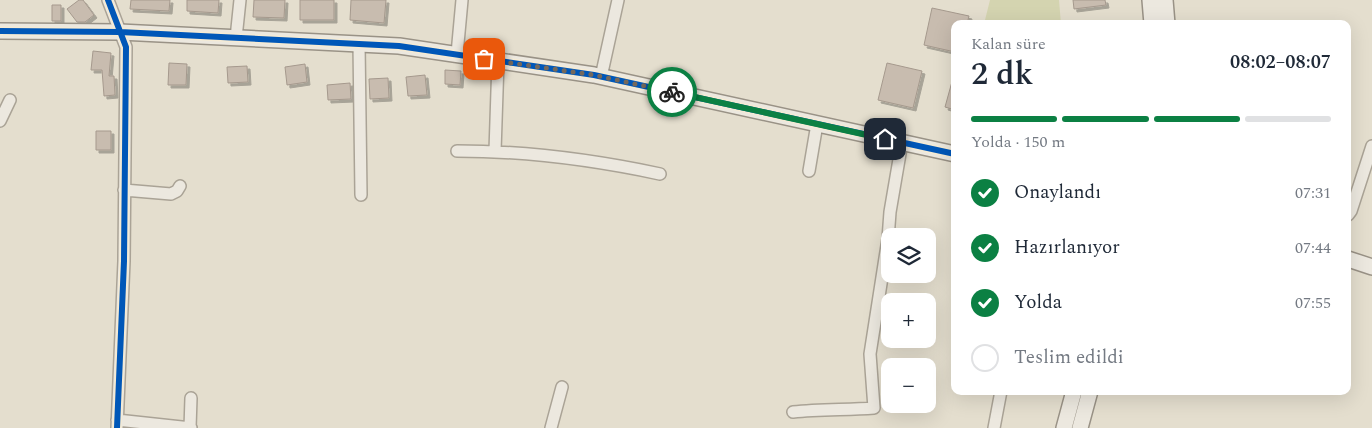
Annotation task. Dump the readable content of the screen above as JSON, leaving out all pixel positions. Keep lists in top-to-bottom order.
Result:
{
  "page": {
    "heading": ["2 dk", "Kalan süre", "08:02–08:07"],
    "bar": "Yolda · 150 m",
    "list": [
      ["Onaylandı", "07:31"],
      ["Hazırlanıyor", "07:44"],
      ["Yolda", "07:55"],
      "Teslim edildi"
    ],
    "map_buttons": ["+", "−"]
  }
}
